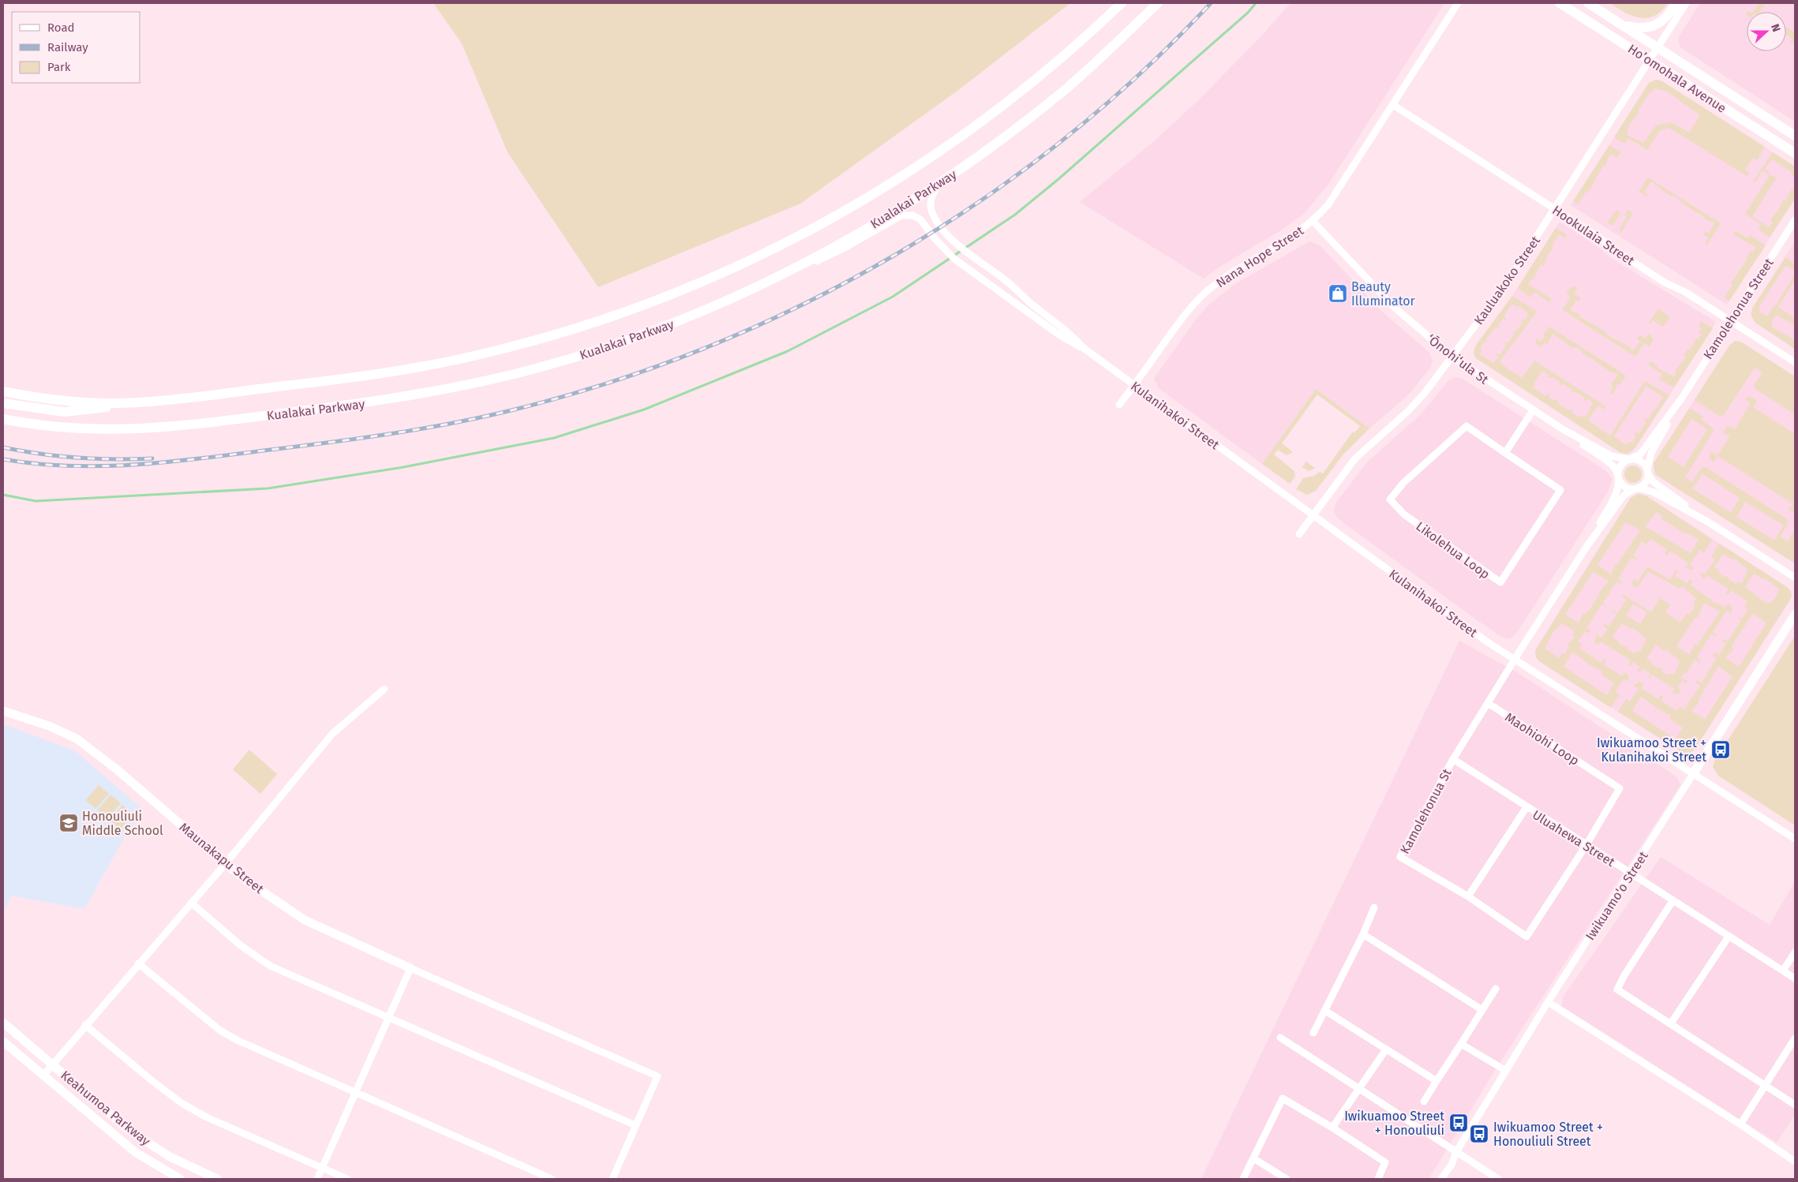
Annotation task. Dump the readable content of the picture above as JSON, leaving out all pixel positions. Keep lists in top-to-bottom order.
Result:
{
  "streets": {
    "main road": ["Ho’omohala Avenue", "Kualakai Parkway"],
    "street": [
      "Hookulaia Street",
      "Nana Hope Street",
      "Kauluakoko Street",
      "Kamolehonua Street",
      "‘Ōnohi‘ula St",
      "Kulanihakoi Street",
      "Likolehua Loop",
      "Maohiohi Loop",
      "Kamolehonua St",
      "Uluahewa Street",
      "Maunakapu Street",
      "Iwikuamo'o Street",
      "Keahumoa Parkway"
    ]
  },
  "crossings": [
    ["Ho’omohala Avenue", "Kauluakoko Street"],
    ["Kualakai Parkway", "Kulanihakoi Street"],
    ["Hookulaia Street", "Nana Hope Street"],
    ["Hookulaia Street", "Kauluakoko Street"],
    ["Hookulaia Street", "Kamolehonua Street"],
    ["Nana Hope Street", "‘Ōnohi‘ula St"],
    ["Nana Hope Street", "Kulanihakoi Street"],
    ["Kauluakoko Street", "‘Ōnohi‘ula St"],
    ["Kauluakoko Street", "Kulanihakoi Street"],
    ["Kamolehonua Street", "‘Ōnohi‘ula St"],
    ["Kamolehonua Street", "Kamolehonua St"],
    ["‘Ōnohi‘ula St", "Kamolehonua St"],
    ["Kulanihakoi Street", "Kamolehonua St"],
    ["Kulanihakoi Street", "Iwikuamo'o Street"],
    ["Maohiohi Loop", "Kamolehonua St"],
    ["Maohiohi Loop", "Uluahewa Street"],
    ["Kamolehonua St", "Uluahewa Street"],
    ["Uluahewa Street", "Iwikuamo'o Street"]
  ],
  "places": {
    "shop": ["Beauty Illuminator"],
    "bus stop": ["Iwikuamoo Street + Kulanihakoi Street", "Iwikuamoo Street + Honouliuli", "Iwikuamoo Street + Honouliuli Street"],
    "school or university": ["Honouliuli Middle School"]
  },
  "legend": ["Road", "Railway", "Park"],
  "north": "right"
}
